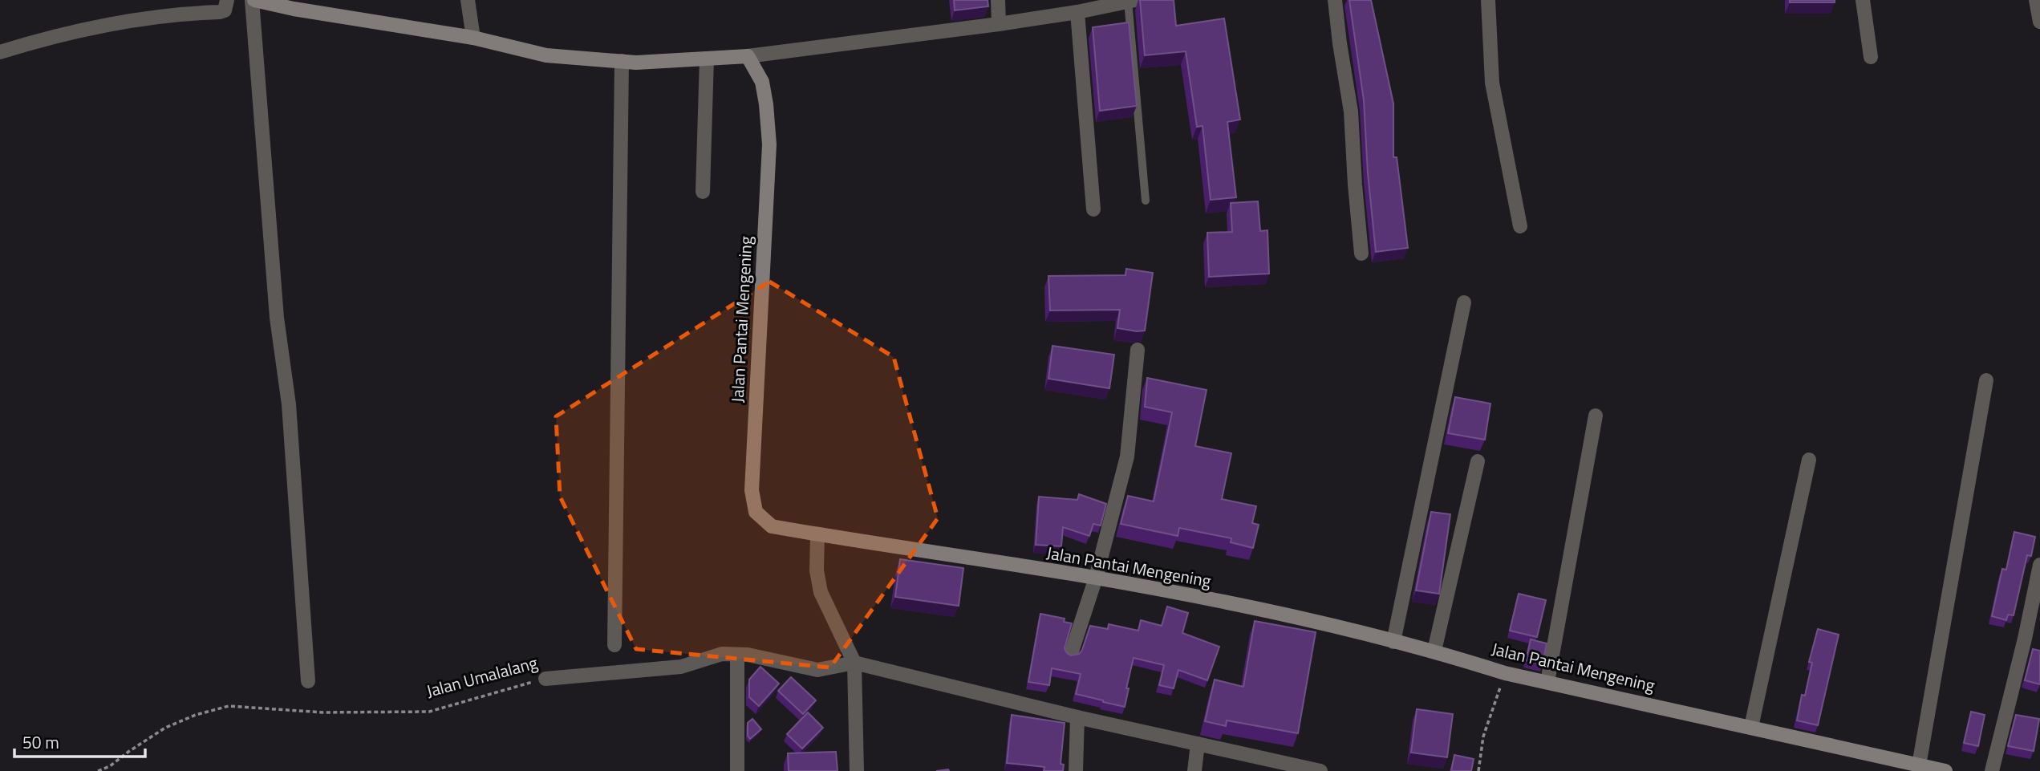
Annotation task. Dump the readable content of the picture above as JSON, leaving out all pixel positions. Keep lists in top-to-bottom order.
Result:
{
  "streets": {
    "street": ["Jalan Pantai Mengening", "Jalan Umalalang"]
  },
  "scale_bar": "50 m"
}
